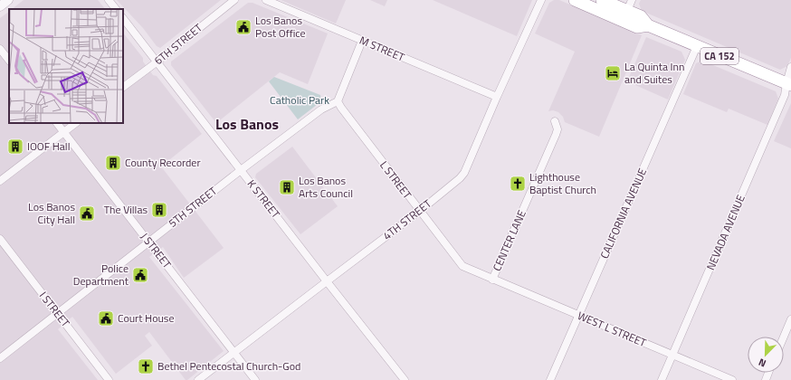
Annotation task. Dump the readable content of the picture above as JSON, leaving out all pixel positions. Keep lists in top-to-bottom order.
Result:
{
  "streets": {
    "highway": ["CA 152"],
    "street": [
      "6TH STREET",
      "M STREET",
      "L STREET",
      "K STREET",
      "5TH STREET",
      "CALIFORNIA AVENUE",
      "4TH STREET",
      "NEVADA AVENUE",
      "CENTER LANE",
      "J STREET",
      "I STREET",
      "WEST L STREET"
    ]
  },
  "crossings": [
    ["6TH STREET", "K STREET"],
    ["M STREET", "4TH STREET"],
    ["CA 152", "CALIFORNIA AVENUE"],
    ["CA 152", "NEVADA AVENUE"],
    ["L STREET", "5TH STREET"],
    ["L STREET", "4TH STREET"],
    ["L STREET", "CENTER LANE"],
    ["L STREET", "WEST L STREET"],
    ["K STREET", "5TH STREET"],
    ["K STREET", "4TH STREET"],
    ["5TH STREET", "J STREET"],
    ["5TH STREET", "I STREET"],
    ["CALIFORNIA AVENUE", "WEST L STREET"],
    ["4TH STREET", "J STREET"],
    ["NEVADA AVENUE", "WEST L STREET"],
    ["CENTER LANE", "WEST L STREET"]
  ],
  "districts": ["Los Banos"],
  "parks": ["Catholic Park"],
  "places": {
    "public building": [
      "Los Banos Post Office",
      "Los Banos City Hall",
      "Police Department",
      "Court House"
    ],
    "hotel": ["La Quinta Inn and Suites"],
    "building": [
      "IOOF Hall",
      "County Recorder",
      "Los Banos Arts Council",
      "The Villas"
    ],
    "church": ["Lighthouse Baptist Church", "Bethel Pentecostal Church-God"]
  },
  "north": "bottom left"
}
